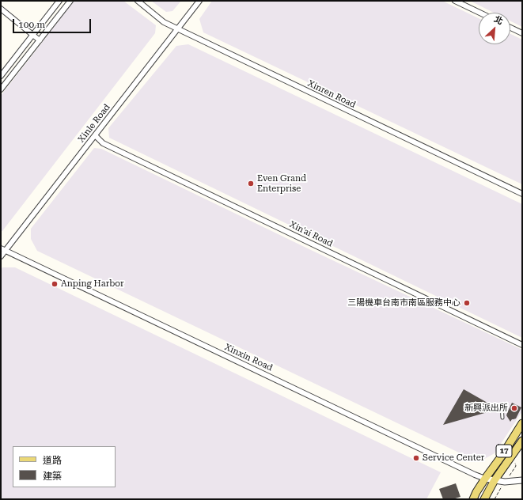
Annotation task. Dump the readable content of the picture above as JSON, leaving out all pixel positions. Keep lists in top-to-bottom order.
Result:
{
  "streets": {
    "main road": ["17"],
    "street": [
      "Xinren Road",
      "Xinle Road",
      "Xin'ai Road",
      "Xinxin Road"
    ]
  },
  "crossings": [
    ["Xinren Road", "Xinle Road"],
    ["Xinle Road", "Xin'ai Road"],
    ["Xinle Road", "Xinxin Road"],
    ["Xinxin Road", "17"]
  ],
  "places": [
    "Even Grand Enterprise",
    "Anping Harbor",
    "三陽機車台南市南區服務中心",
    "新興派出所",
    "Service Center"
  ],
  "legend": ["道路", "建築"],
  "scale_bar": "100 m",
  "north": "top right"
}
